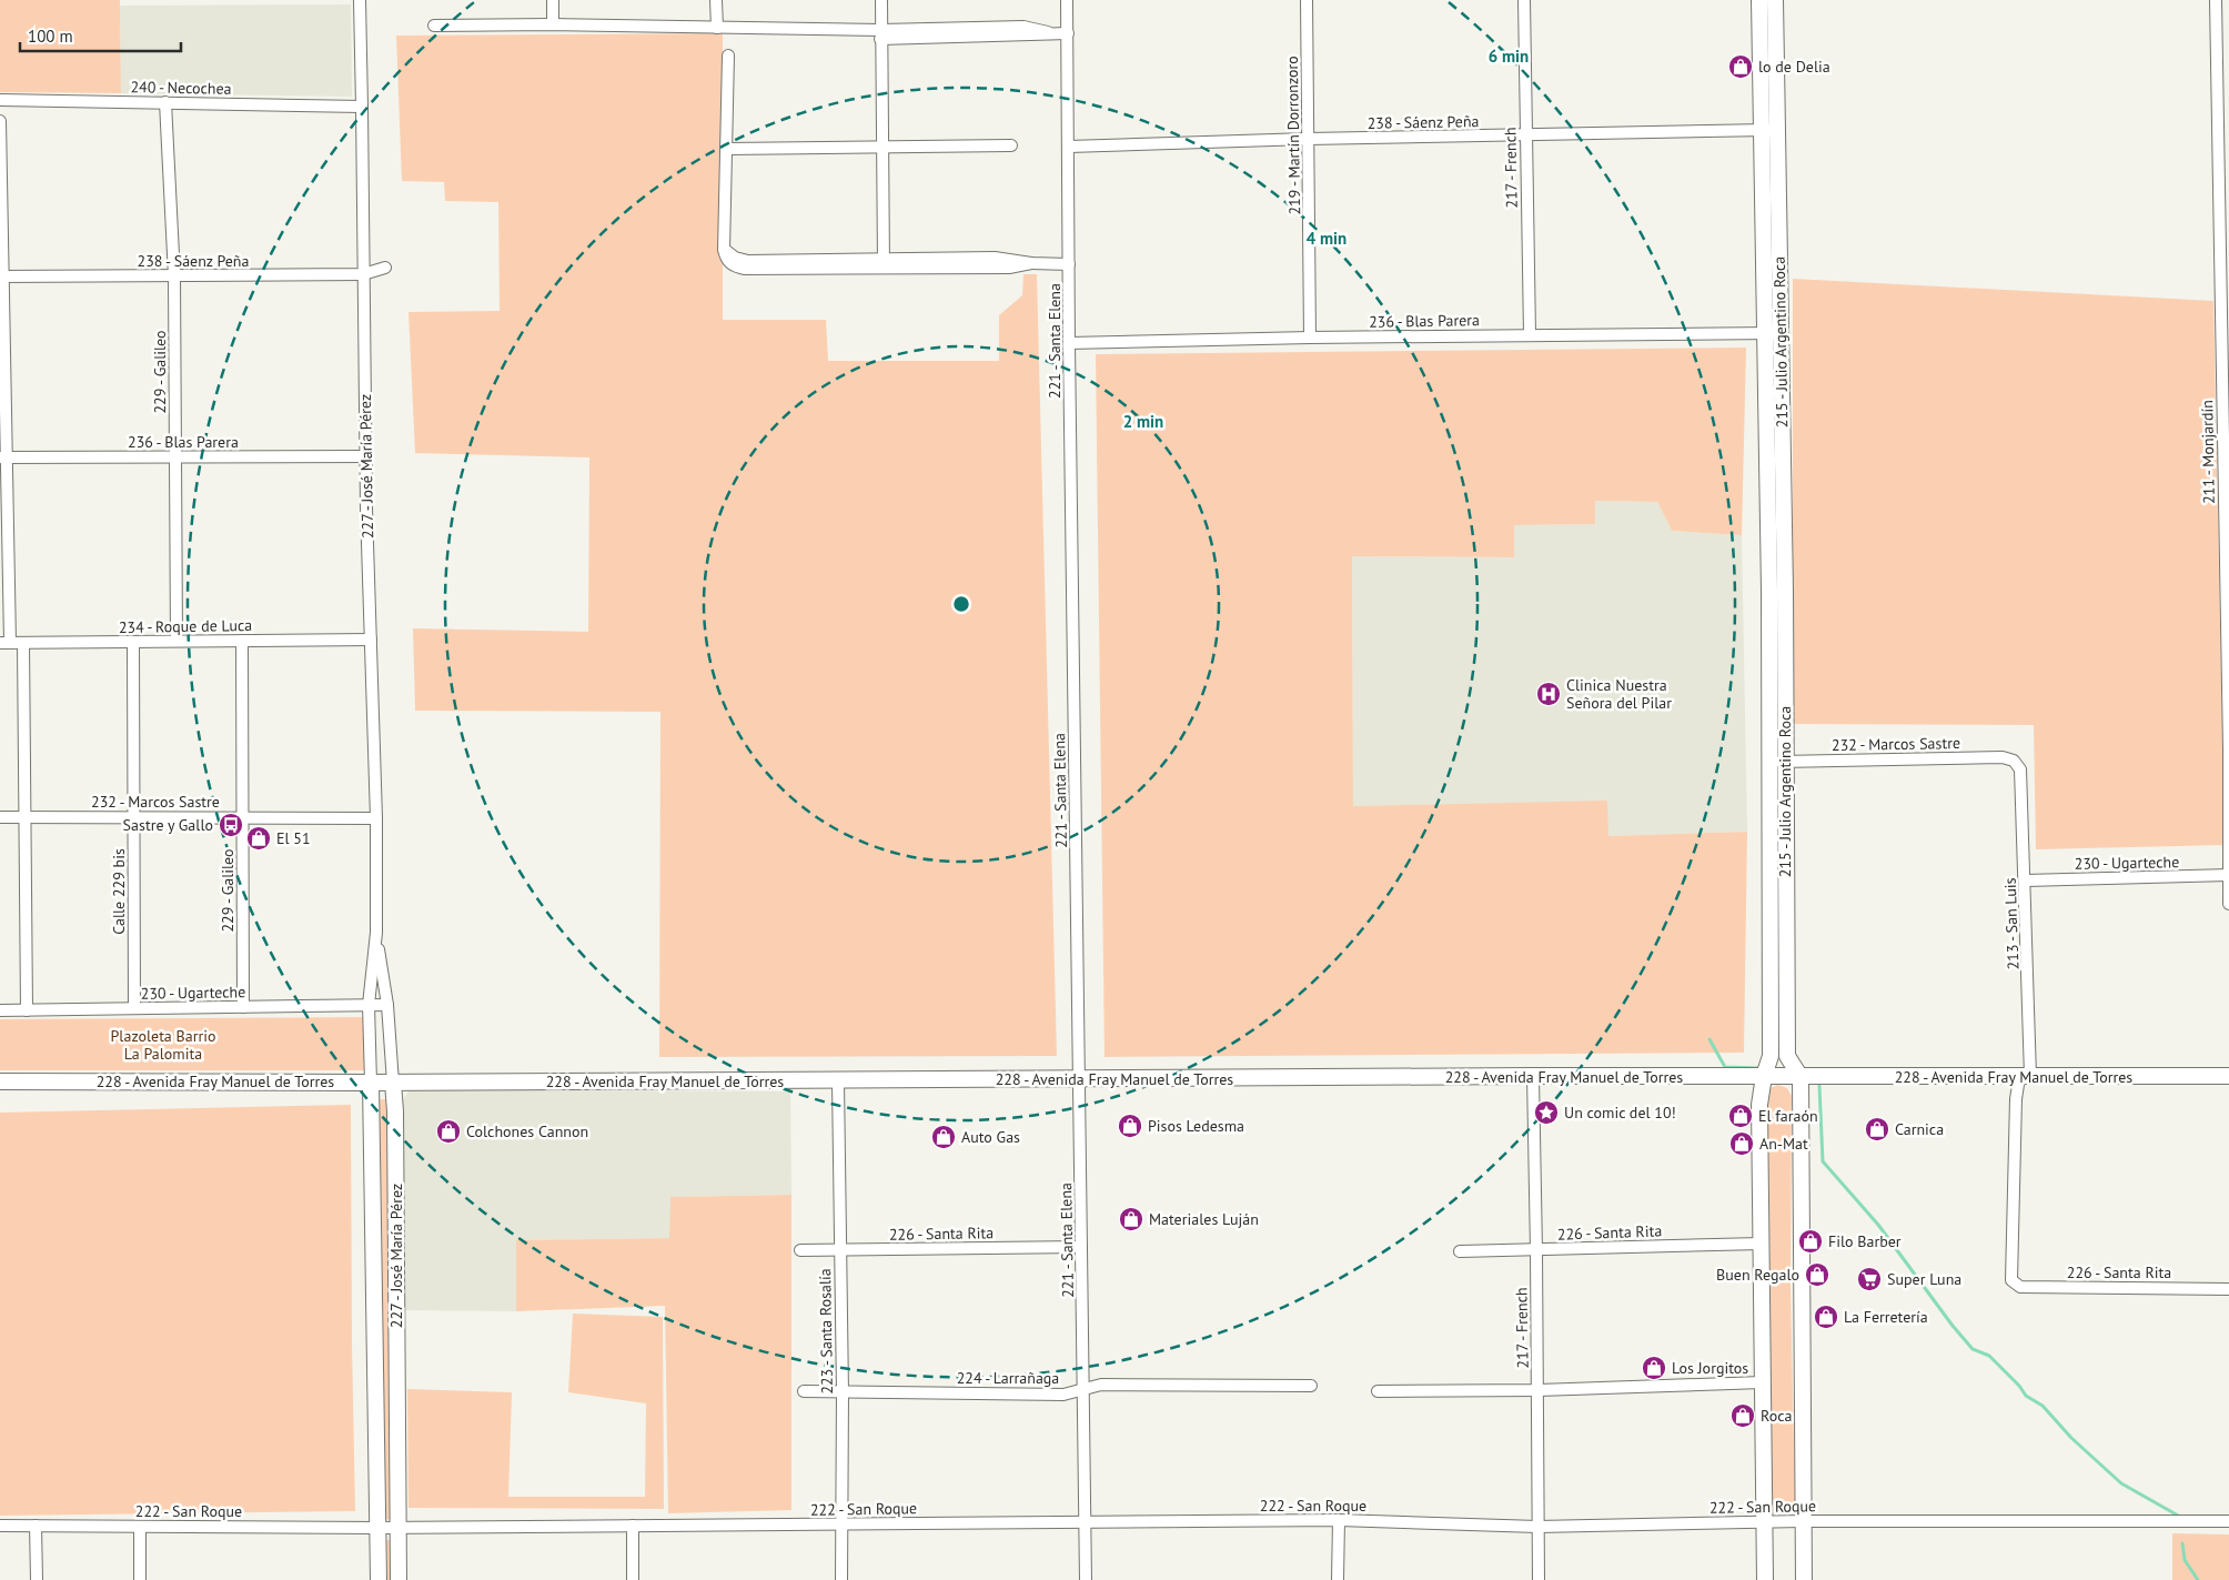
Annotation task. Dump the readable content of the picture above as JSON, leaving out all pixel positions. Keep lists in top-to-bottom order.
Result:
{
  "streets": {
    "street": [
      "240 - Necochea",
      "238 - Sáenz Peña",
      "219 - Martín Dorronzoro",
      "217 - French",
      "236 - Blas Parera",
      "221 - Santa Elena",
      "215 - Julio Argentino Roca",
      "229 - Galileo",
      "211 - Monjardín",
      "227 - José María Pérez",
      "234 - Roque de Luca",
      "232 - Marcos Sastre",
      "230 - Ugarteche",
      "Calle 229 bis",
      "213 - San Luis",
      "228 - Avenida Fray Manuel de Torres",
      "226 - Santa Rita",
      "223 - Santa Rosalía",
      "224 - Larrañaga",
      "222 - San Roque"
    ]
  },
  "crossings": [
    ["240 - Necochea", "229 - Galileo"],
    ["240 - Necochea", "227 - José María Pérez"],
    ["238 - Sáenz Peña", "219 - Martín Dorronzoro"],
    ["238 - Sáenz Peña", "217 - French"],
    ["238 - Sáenz Peña", "221 - Santa Elena"],
    ["238 - Sáenz Peña", "215 - Julio Argentino Roca"],
    ["238 - Sáenz Peña", "229 - Galileo"],
    ["238 - Sáenz Peña", "227 - José María Pérez"],
    ["219 - Martín Dorronzoro", "236 - Blas Parera"],
    ["217 - French", "236 - Blas Parera"],
    ["217 - French", "228 - Avenida Fray Manuel de Torres"],
    ["217 - French", "226 - Santa Rita"],
    ["217 - French", "222 - San Roque"],
    ["236 - Blas Parera", "221 - Santa Elena"],
    ["236 - Blas Parera", "215 - Julio Argentino Roca"],
    ["236 - Blas Parera", "229 - Galileo"],
    ["236 - Blas Parera", "227 - José María Pérez"],
    ["221 - Santa Elena", "228 - Avenida Fray Manuel de Torres"],
    ["221 - Santa Elena", "226 - Santa Rita"],
    ["221 - Santa Elena", "224 - Larrañaga"],
    ["221 - Santa Elena", "222 - San Roque"],
    ["215 - Julio Argentino Roca", "232 - Marcos Sastre"],
    ["215 - Julio Argentino Roca", "228 - Avenida Fray Manuel de Torres"],
    ["215 - Julio Argentino Roca", "226 - Santa Rita"],
    ["215 - Julio Argentino Roca", "222 - San Roque"],
    ["229 - Galileo", "234 - Roque de Luca"],
    ["229 - Galileo", "232 - Marcos Sastre"],
    ["229 - Galileo", "230 - Ugarteche"],
    ["211 - Monjardín", "230 - Ugarteche"],
    ["227 - José María Pérez", "234 - Roque de Luca"],
    ["227 - José María Pérez", "232 - Marcos Sastre"],
    ["227 - José María Pérez", "230 - Ugarteche"],
    ["227 - José María Pérez", "228 - Avenida Fray Manuel de Torres"],
    ["227 - José María Pérez", "222 - San Roque"],
    ["234 - Roque de Luca", "Calle 229 bis"],
    ["232 - Marcos Sastre", "Calle 229 bis"],
    ["232 - Marcos Sastre", "213 - San Luis"],
    ["230 - Ugarteche", "Calle 229 bis"],
    ["230 - Ugarteche", "213 - San Luis"],
    ["213 - San Luis", "228 - Avenida Fray Manuel de Torres"],
    ["213 - San Luis", "226 - Santa Rita"],
    ["228 - Avenida Fray Manuel de Torres", "223 - Santa Rosalía"],
    ["226 - Santa Rita", "223 - Santa Rosalía"],
    ["223 - Santa Rosalía", "224 - Larrañaga"],
    ["223 - Santa Rosalía", "222 - San Roque"]
  ],
  "parks": ["Plazoleta Barrio La Palomita"],
  "places": {
    "shop": [
      "lo de Delia",
      "El 51",
      "El faraón",
      "Pisos Ledesma",
      "Carnica",
      "Colchones Cannon",
      "Auto Gas",
      "An-Mat",
      "Materiales Luján",
      "Filo Barber",
      "Buen Regalo",
      "La Ferretería",
      "Los Jorgitos",
      "Roca"
    ],
    "hospital": ["Clinica Nuestra Señora del Pilar"],
    "bus stop": ["Sastre y Gallo"],
    "place": ["Un comic del 10!"],
    "supermarket": ["Super Luna"]
  },
  "scale_bar": "100 m",
  "rings": ["6 min", "4 min", "2 min"]
}
